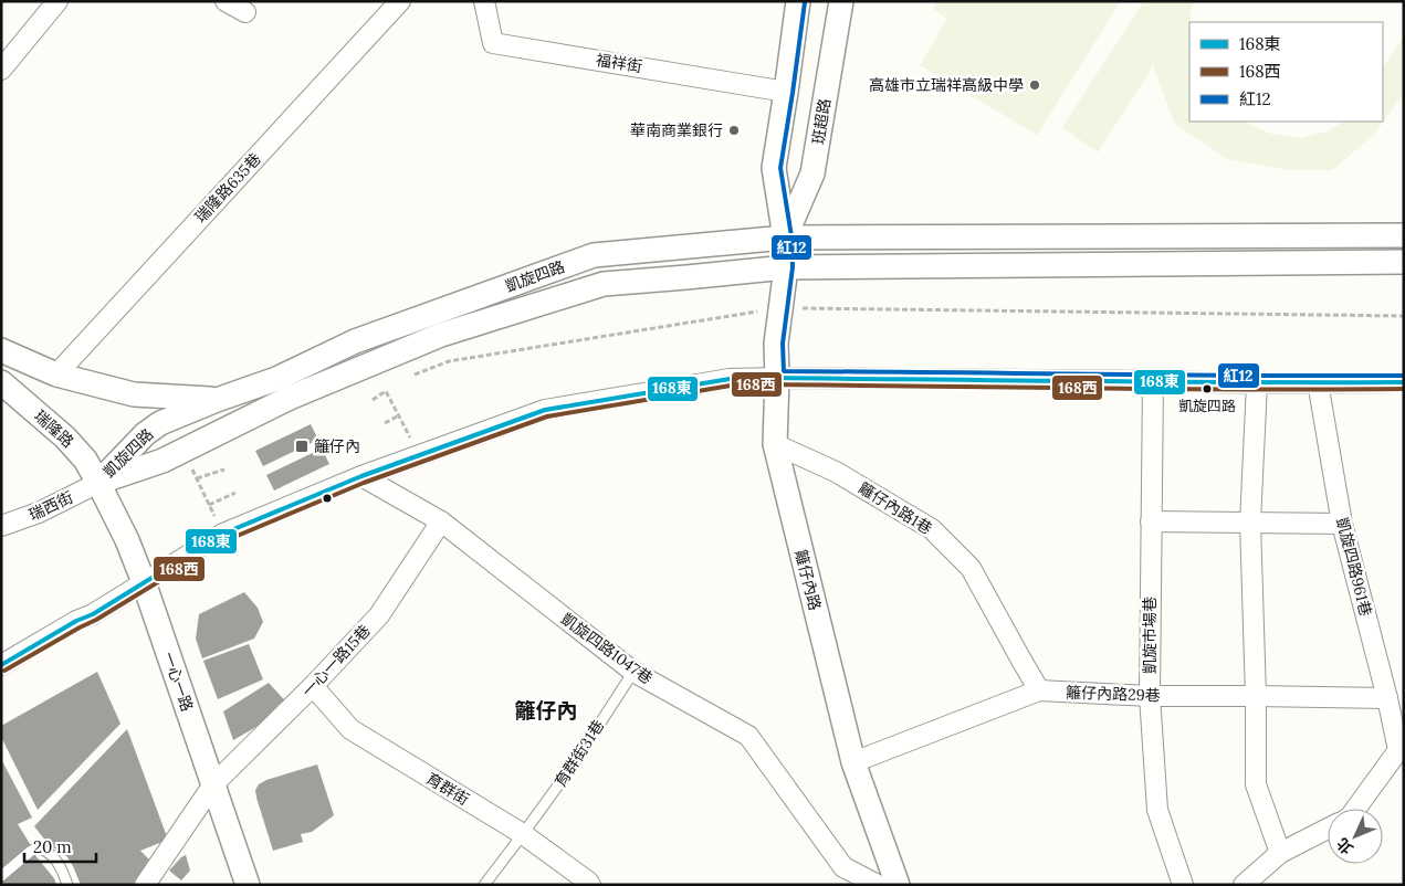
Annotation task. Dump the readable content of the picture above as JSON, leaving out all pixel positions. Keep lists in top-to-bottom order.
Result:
{
  "streets": {
    "street": [
      "福祥街",
      "班超路",
      "瑞隆路635巷",
      "凱旋四路",
      "瑞隆路",
      "瑞西街",
      "籬仔內路1巷",
      "凱旋四路961巷",
      "籬仔內路",
      "凱旋市場巷",
      "凱旋四路1047巷",
      "一心一路15巷",
      "一心一路",
      "籬仔內路29巷",
      "育群街"
    ],
    "lane": ["育群街31巷"]
  },
  "crossings": [
    ["福祥街", "班超路"],
    ["班超路", "凱旋四路"],
    ["班超路", "籬仔內路"],
    ["凱旋四路", "瑞隆路"],
    ["凱旋四路", "瑞西街"],
    ["凱旋四路", "籬仔內路"],
    ["凱旋四路", "一心一路"],
    ["瑞隆路", "瑞西街"],
    ["瑞隆路", "一心一路"],
    ["瑞西街", "一心一路"],
    ["籬仔內路1巷", "籬仔內路"],
    ["籬仔內路1巷", "籬仔內路29巷"],
    ["凱旋四路961巷", "籬仔內路29巷"],
    ["籬仔內路", "籬仔內路29巷"],
    ["凱旋市場巷", "籬仔內路29巷"],
    ["凱旋四路1047巷", "一心一路15巷"],
    ["凱旋四路1047巷", "育群街31巷"],
    ["一心一路15巷", "一心一路"],
    ["一心一路15巷", "育群街"],
    ["育群街31巷", "育群街"]
  ],
  "districts": ["籬仔內"],
  "places": {
    "other": ["高雄市立瑞祥高級中學", "華南商業銀行", "凱旋四路"],
    "transit": ["籬仔內"]
  },
  "lines": ["transit line 紅12", "transit line 168東", "transit line 168西"],
  "legend": ["168東", "168西", "紅12"],
  "scale_bar": "20 m",
  "north": "bottom left"
}
